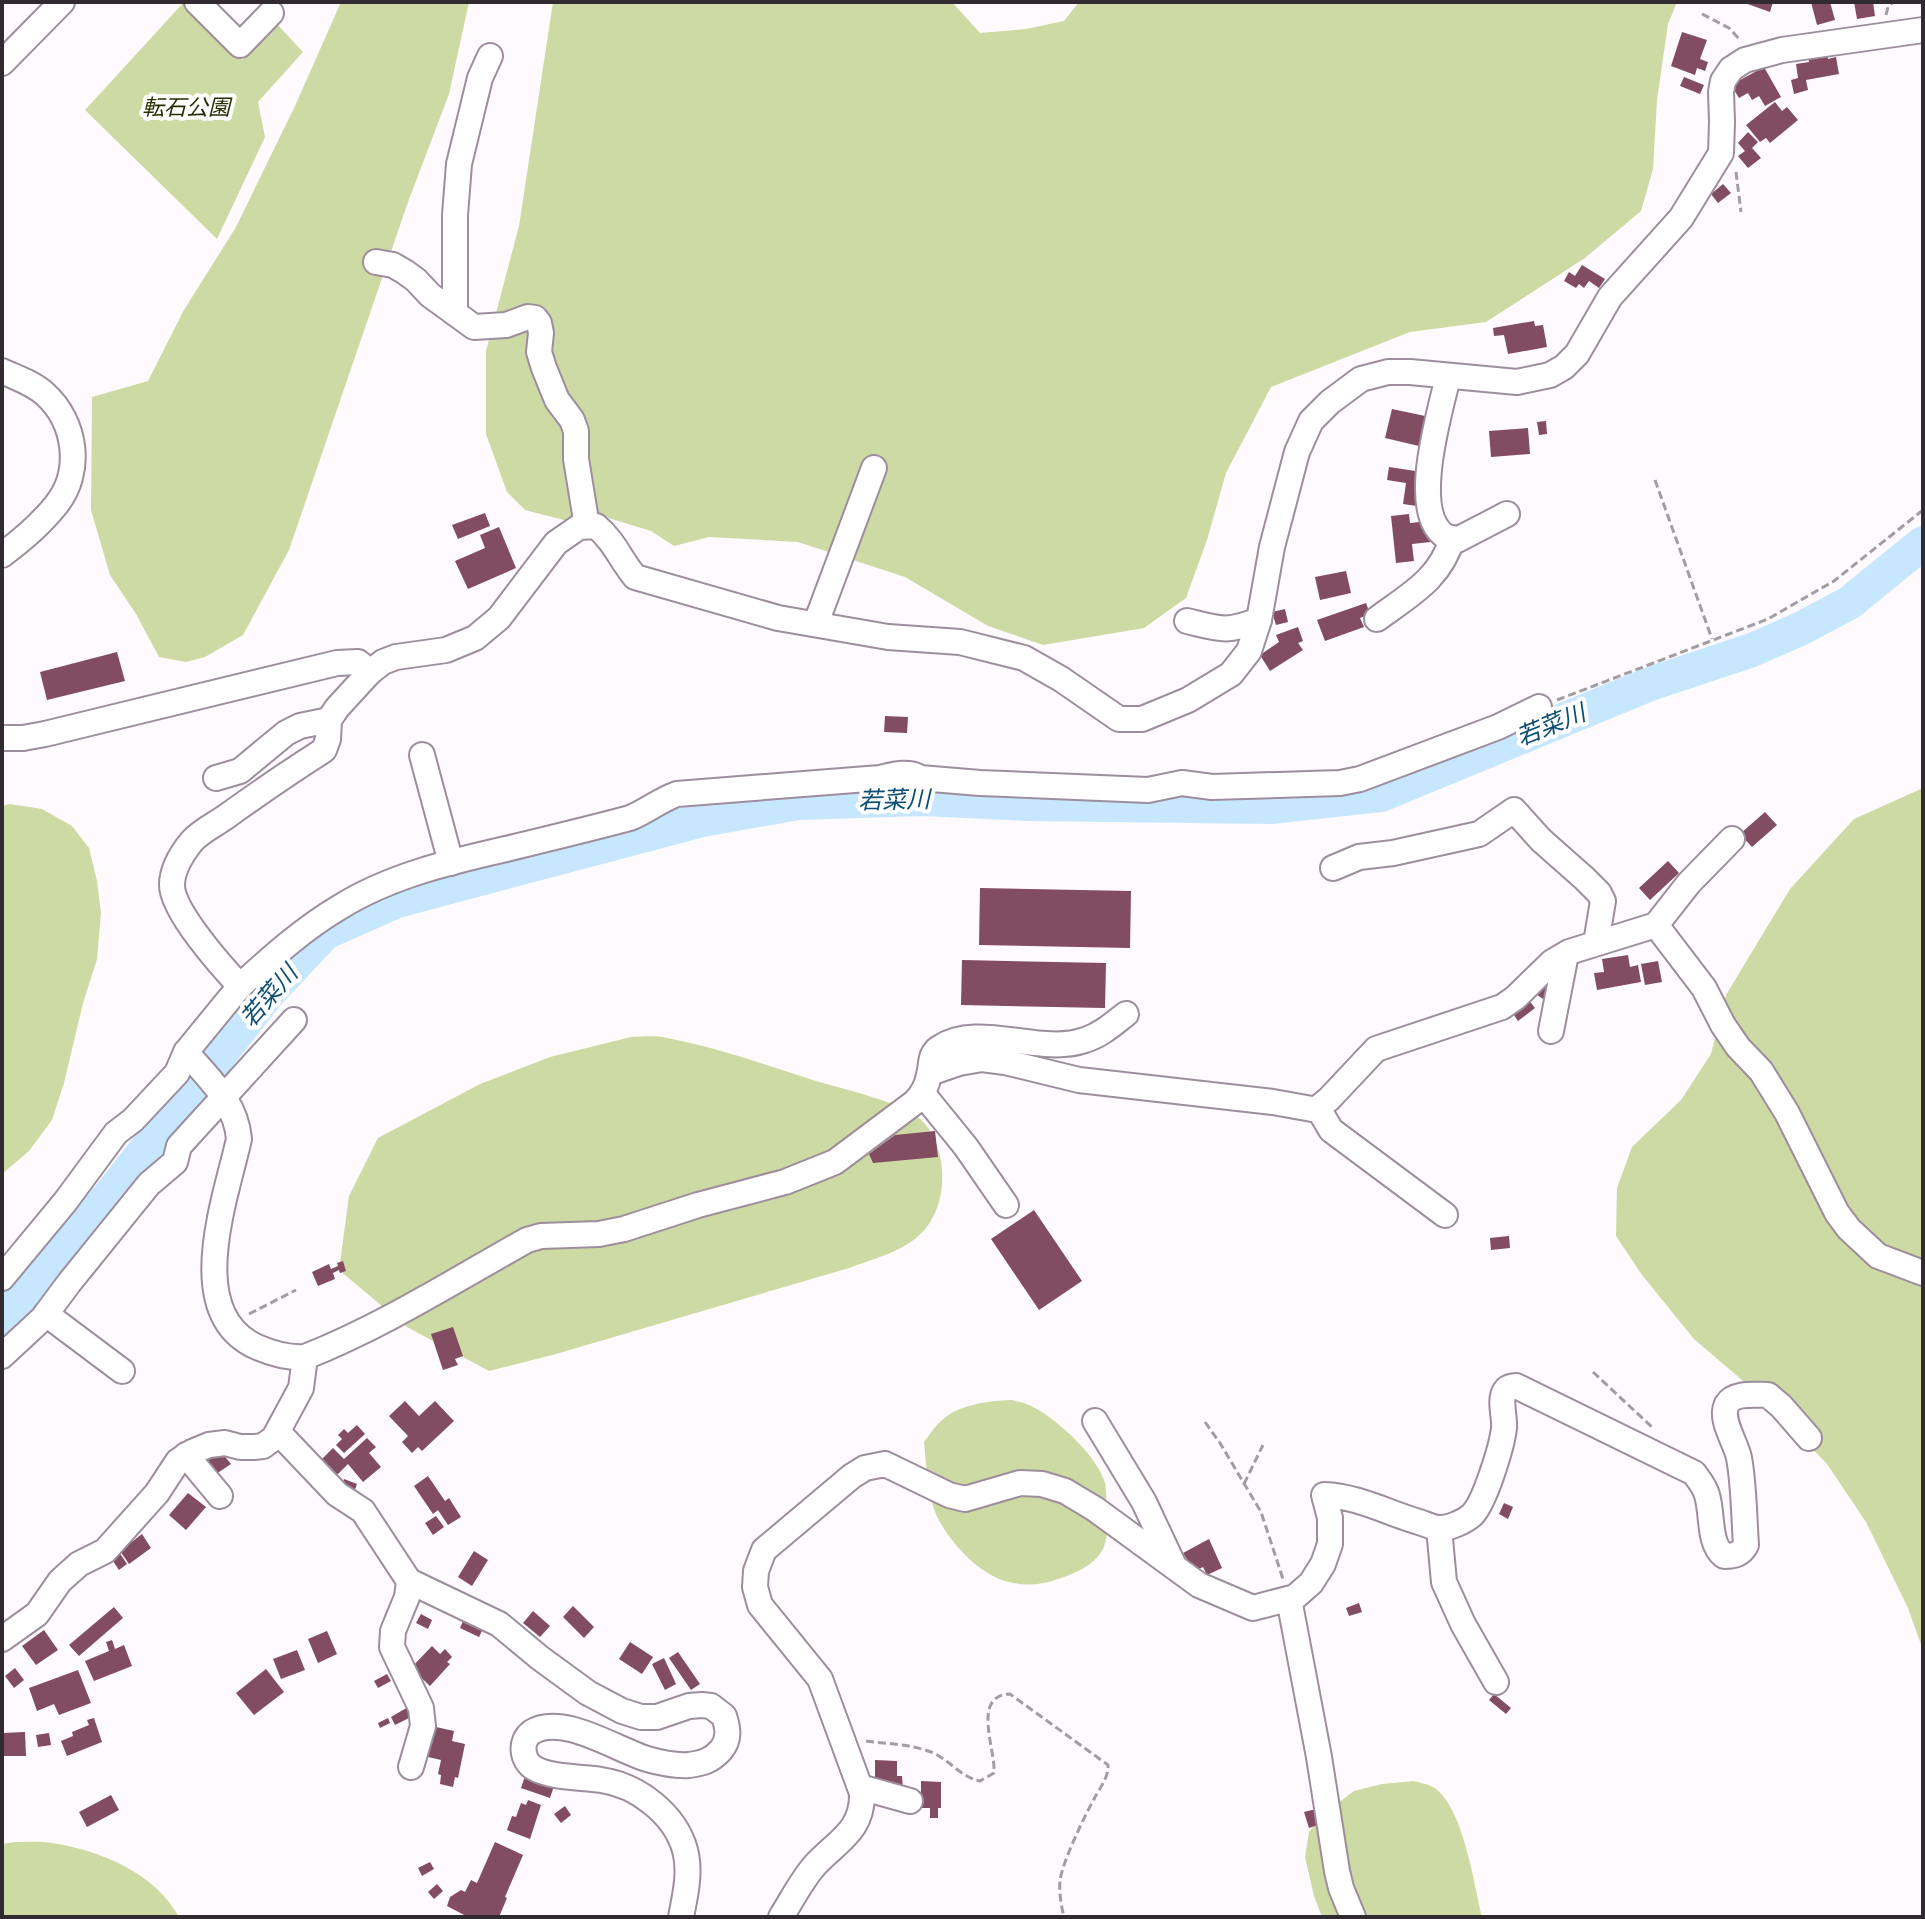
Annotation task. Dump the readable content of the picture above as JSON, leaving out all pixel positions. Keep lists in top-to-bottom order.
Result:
{
  "water": ["若菜川"],
  "parks": ["転石公園"]
}
